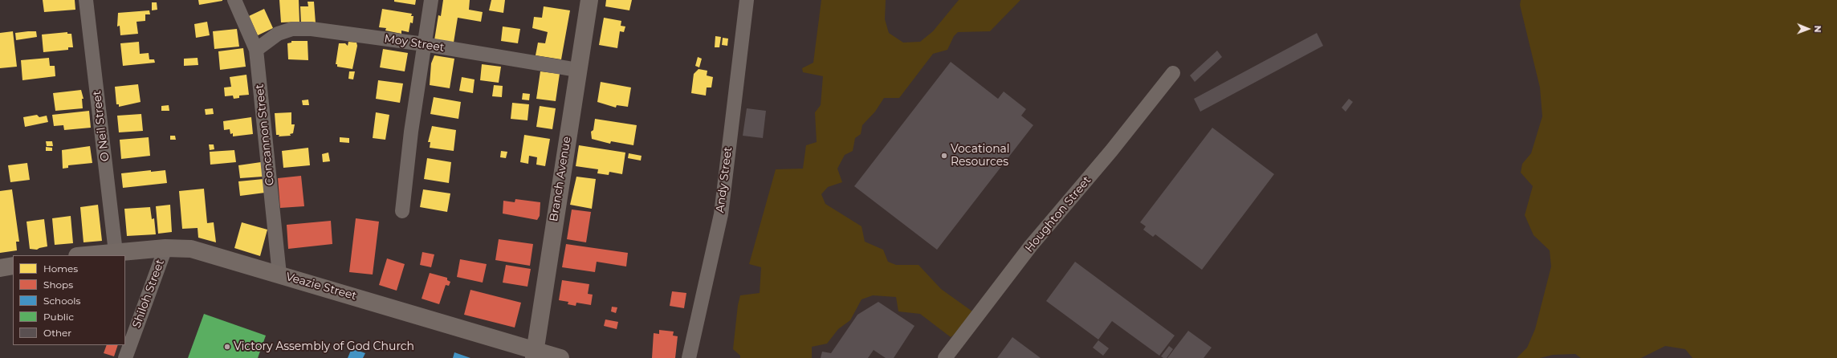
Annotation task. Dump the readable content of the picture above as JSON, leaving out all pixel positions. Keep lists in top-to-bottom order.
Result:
{
  "streets": {
    "street": [
      "Moy Street",
      "O Neil Street",
      "Concannon Street",
      "Branch Avenue",
      "Andy Street",
      "Houghton Street",
      "Veazie Street",
      "Shiloh Street"
    ]
  },
  "crossings": [
    ["Moy Street", "Concannon Street"],
    ["Moy Street", "Branch Avenue"],
    ["O Neil Street", "Veazie Street"],
    ["Concannon Street", "Veazie Street"],
    ["Branch Avenue", "Veazie Street"],
    ["Veazie Street", "Shiloh Street"]
  ],
  "places": ["Vocational Resources", "Victory Assembly of God Church"],
  "legend": [
    "Homes",
    "Shops",
    "Schools",
    "Public",
    "Other"
  ],
  "north": "right"
}
